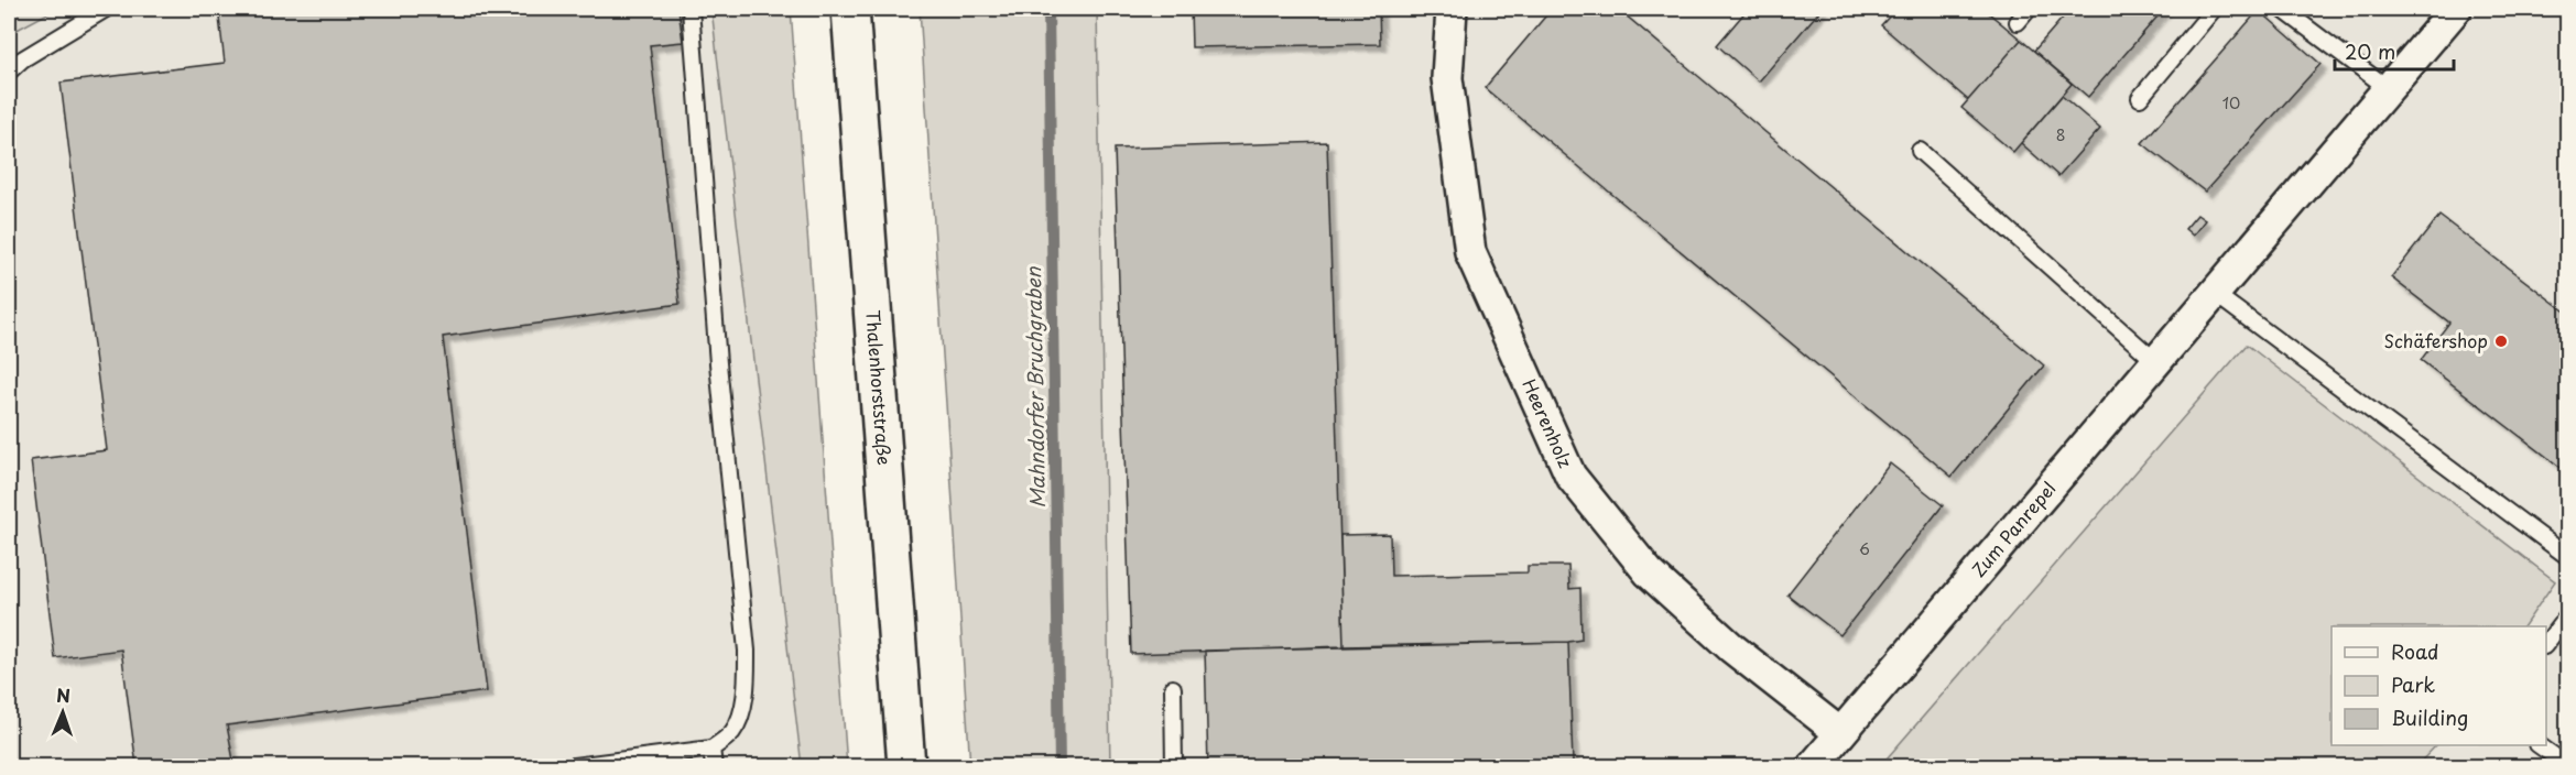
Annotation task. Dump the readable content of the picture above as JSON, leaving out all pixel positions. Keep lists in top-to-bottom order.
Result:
{
  "streets": {
    "main road": ["Thalenhorststraße"],
    "street": ["Heerenholz", "Zum Panrepel"]
  },
  "crossings": [
    ["Heerenholz", "Zum Panrepel"]
  ],
  "water": ["Mahndorfer Bruchgraben"],
  "places": ["Schäfershop"],
  "house_numbers": ["10", "8", "6"],
  "legend": ["Road", "Park", "Building"],
  "scale_bar": "20 m",
  "north": "top"
}
